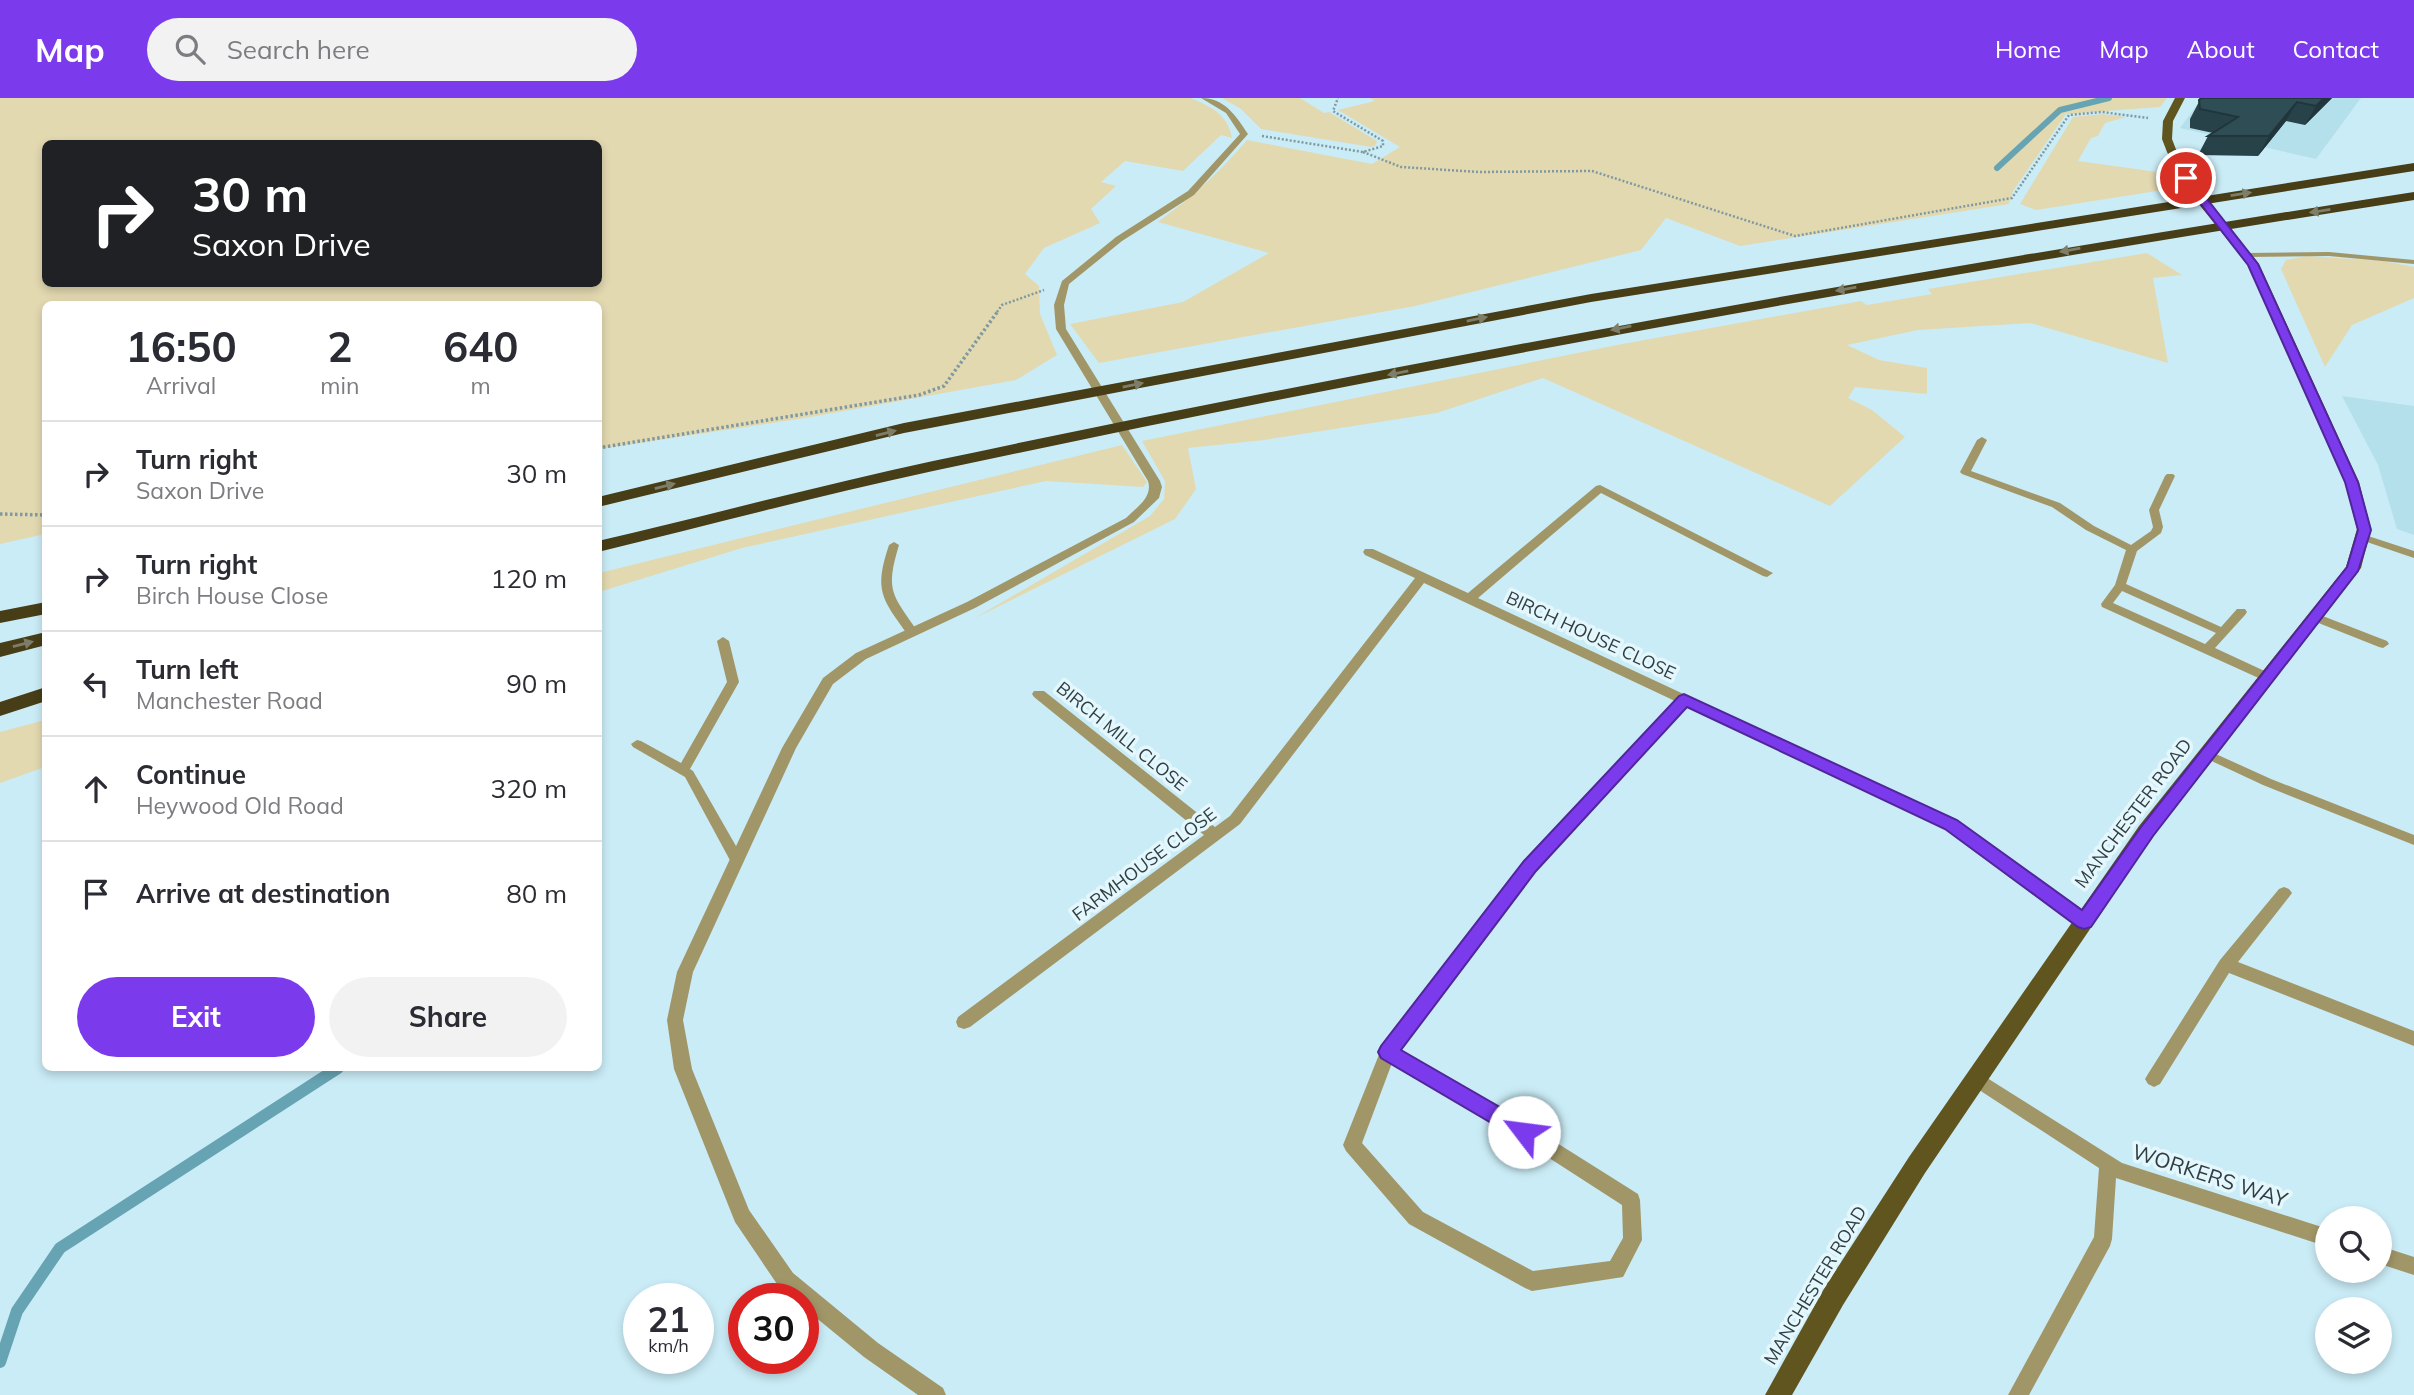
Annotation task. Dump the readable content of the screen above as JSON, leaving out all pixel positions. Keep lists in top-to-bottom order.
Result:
{
  "streets": {
    "main road": ["MANCHESTER ROAD"],
    "street": [
      "BIRCH HOUSE CLOSE",
      "BIRCH MILL CLOSE",
      "FARMHOUSE CLOSE",
      "WORKERS WAY"
    ]
  },
  "crossings": [
    ["BIRCH HOUSE CLOSE", "MANCHESTER ROAD"],
    ["BIRCH HOUSE CLOSE", "FARMHOUSE CLOSE"],
    ["BIRCH MILL CLOSE", "FARMHOUSE CLOSE"],
    ["MANCHESTER ROAD", "WORKERS WAY"]
  ],
  "page": {
    "header": "Map",
    "search": "Search here",
    "nav": [
      "Home",
      "Map",
      "About",
      "Contact"
    ],
    "turn": ["30 m", "Saxon Drive"],
    "eta": [
      "16:50",
      "Arrival",
      "2",
      "min",
      "640",
      "m"
    ],
    "list": [
      {
        "name": "Turn right",
        "note": "Saxon Drive",
        "value": "30 m"
      },
      {
        "name": "Turn right",
        "note": "Birch House Close",
        "value": "120 m"
      },
      {
        "name": "Turn left",
        "note": "Manchester Road",
        "value": "90 m"
      },
      {
        "name": "Continue",
        "note": "Heywood Old Road",
        "value": "320 m"
      },
      {
        "name": "Arrive at destination",
        "value": "80 m"
      }
    ],
    "buttons": ["Exit", "Share"],
    "speed": "21 km/h",
    "limit": "30"
  }
}
